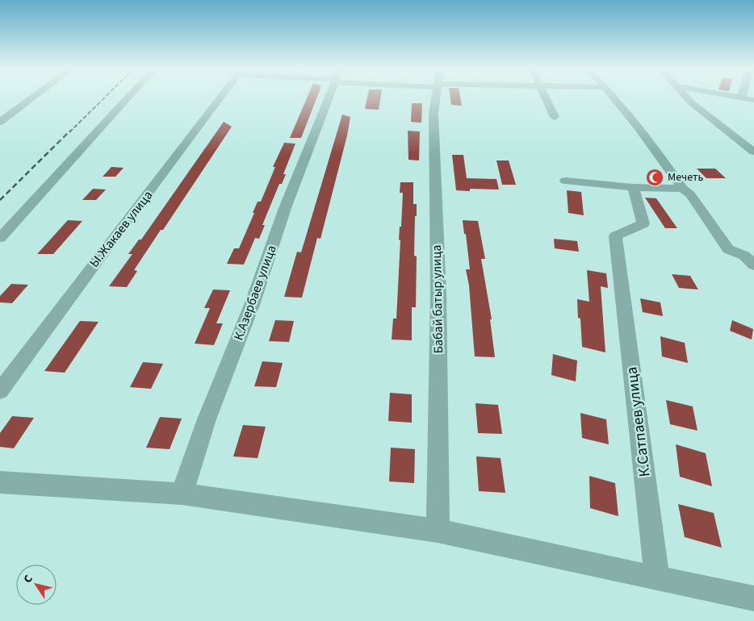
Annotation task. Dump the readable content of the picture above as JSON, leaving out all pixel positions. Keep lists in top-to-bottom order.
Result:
{
  "streets": {
    "street": [
      "Ы.Жакаев улица",
      "К.Азербаев улица",
      "Бабай батыр улица",
      "К.Сатпаев улица"
    ]
  },
  "places": {
    "mosque": ["Мечеть"]
  },
  "north": "top left"
}
